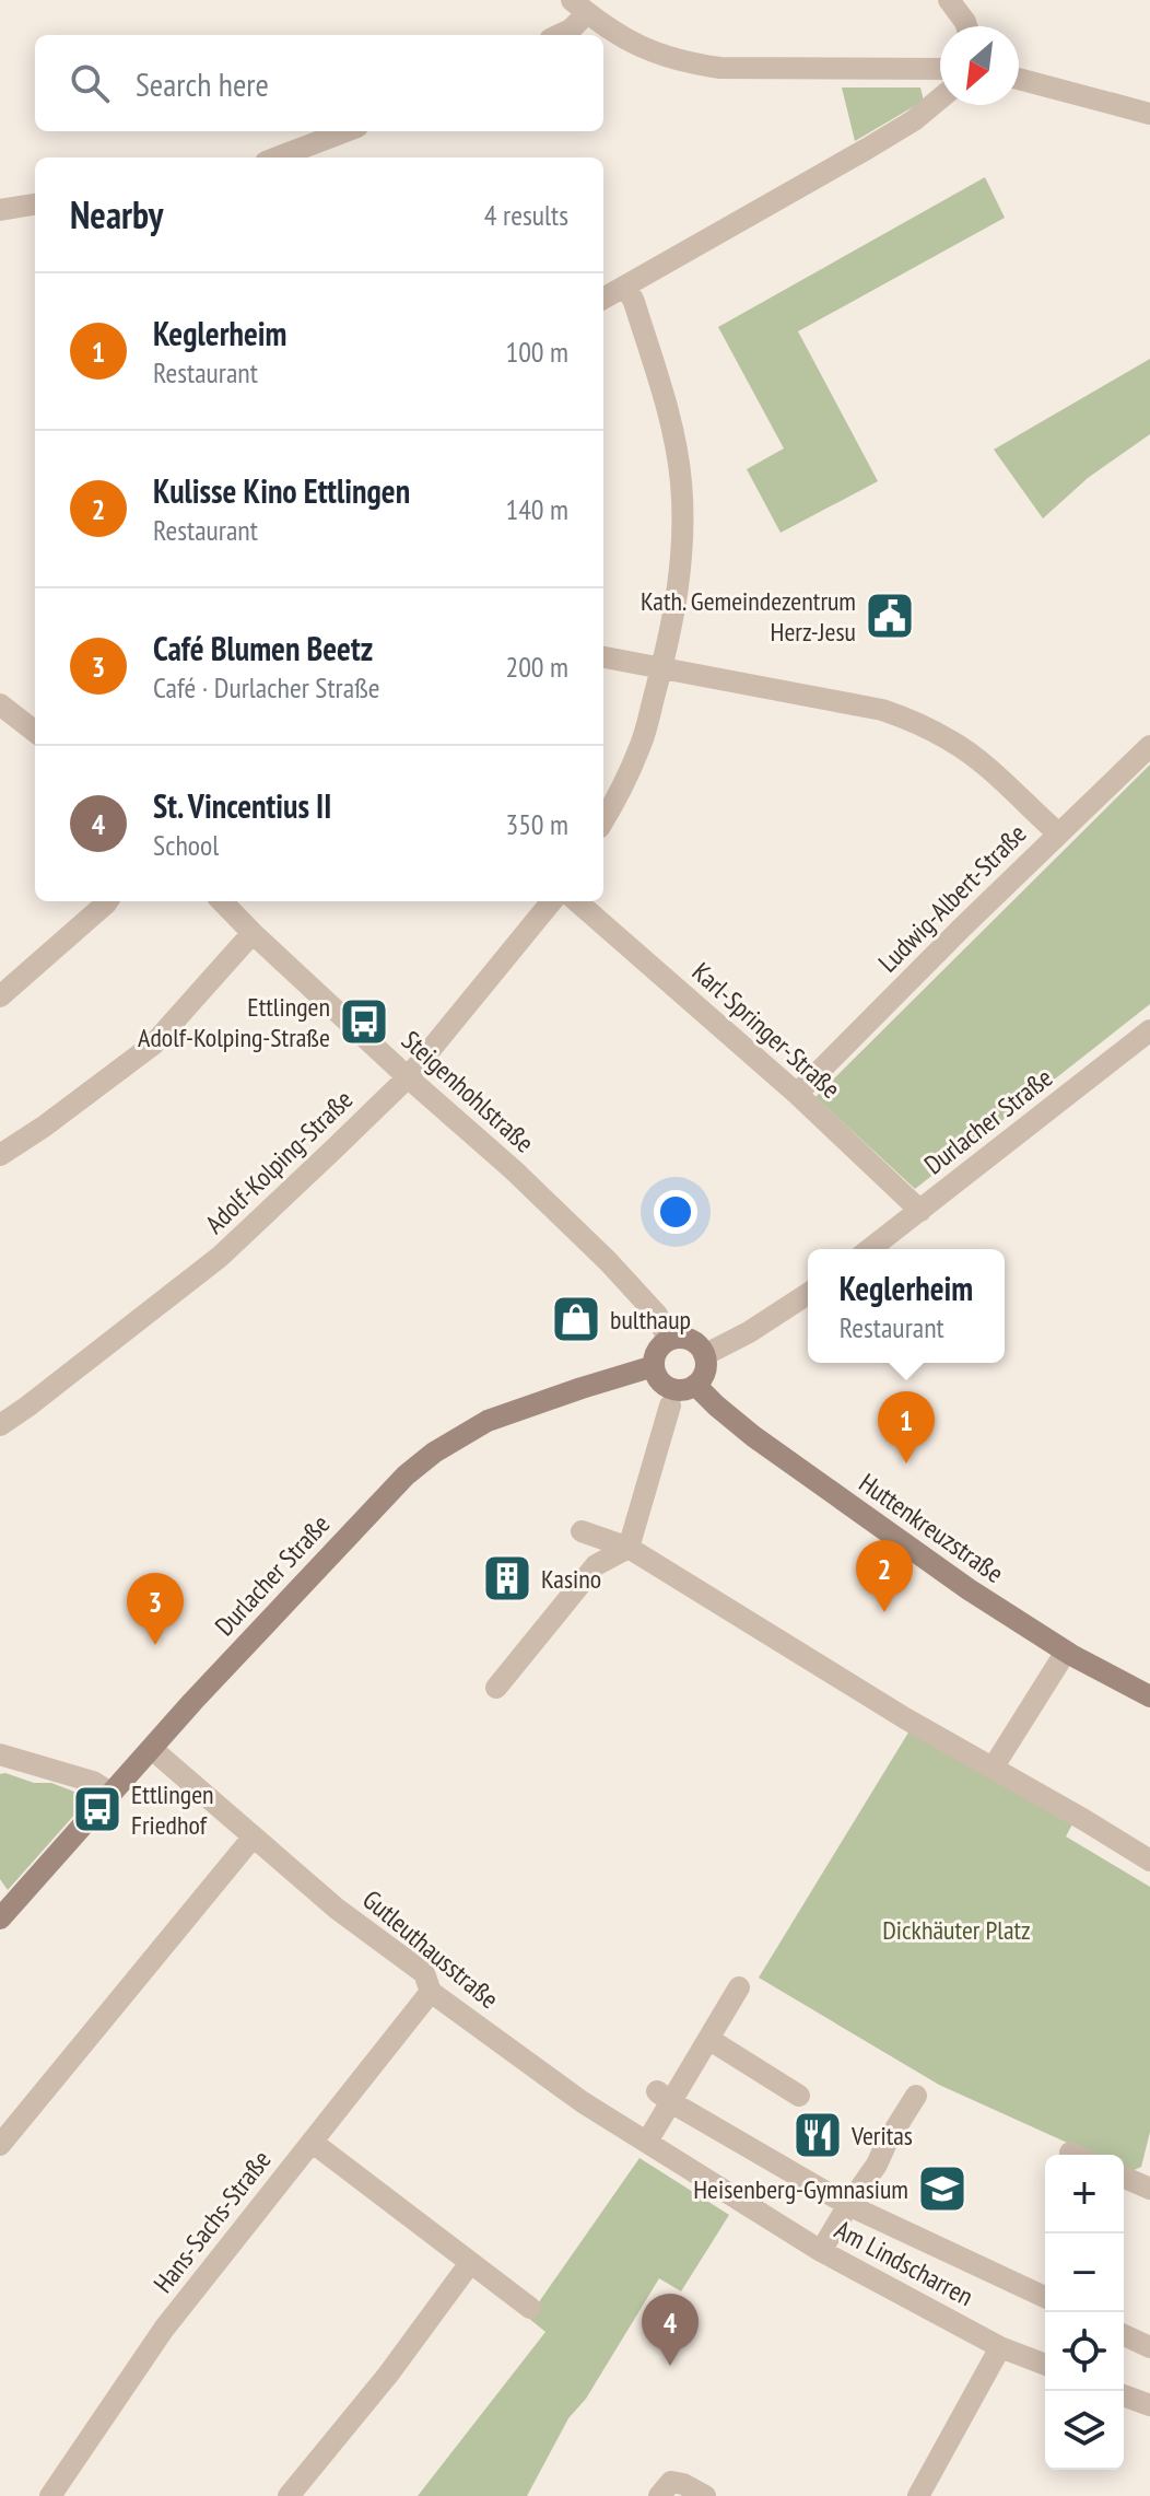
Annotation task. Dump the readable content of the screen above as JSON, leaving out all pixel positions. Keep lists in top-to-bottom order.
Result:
{
  "streets": {
    "main road": ["Durlacher Straße", "Huttenkreuzstraße"],
    "street": [
      "Ludwig-Albert-Straße",
      "Karl-Springer-Straße",
      "Steigenhohlstraße",
      "Adolf-Kolping-Straße",
      "Gutleuthausstraße",
      "Hans-Sachs-Straße",
      "Am Lindscharren"
    ]
  },
  "crossings": [
    ["Ludwig-Albert-Straße", "Karl-Springer-Straße"],
    ["Karl-Springer-Straße", "Durlacher Straße"],
    ["Steigenhohlstraße", "Durlacher Straße"],
    ["Steigenhohlstraße", "Adolf-Kolping-Straße"],
    ["Steigenhohlstraße", "Huttenkreuzstraße"],
    ["Durlacher Straße", "Huttenkreuzstraße"],
    ["Durlacher Straße", "Gutleuthausstraße"],
    ["Gutleuthausstraße", "Hans-Sachs-Straße"],
    ["Gutleuthausstraße", "Am Lindscharren"]
  ],
  "parks": ["Dickhäuter Platz"],
  "places": {
    "public building": ["Kath. Gemeindezentrum Herz-Jesu"],
    "bus stop": ["Ettlingen Adolf-Kolping-Straße", "Ettlingen Friedhof"],
    "shop": ["bulthaup"],
    "building": ["Kasino"],
    "restaurant": ["Veritas"],
    "school or university": ["Heisenberg-Gymnasium"]
  },
  "north": "bottom left",
  "page": {
    "search": "Search here",
    "heading": ["Nearby", "4 results"],
    "list": [
      {
        "mark": "1",
        "name": "Keglerheim",
        "note": "Restaurant",
        "value": "100 m"
      },
      {
        "mark": "2",
        "name": "Kulisse Kino Ettlingen",
        "note": "Restaurant",
        "value": "140 m"
      },
      {
        "mark": "3",
        "name": "Café Blumen Beetz",
        "note": "Café · Durlacher Straße",
        "value": "200 m"
      },
      {
        "mark": "4",
        "name": "St. Vincentius II",
        "note": "School",
        "value": "350 m"
      }
    ],
    "popup": ["Keglerheim", "Restaurant"],
    "pins": [
      "1",
      "2",
      "3",
      "4"
    ],
    "map_buttons": ["+", "−"]
  }
}
